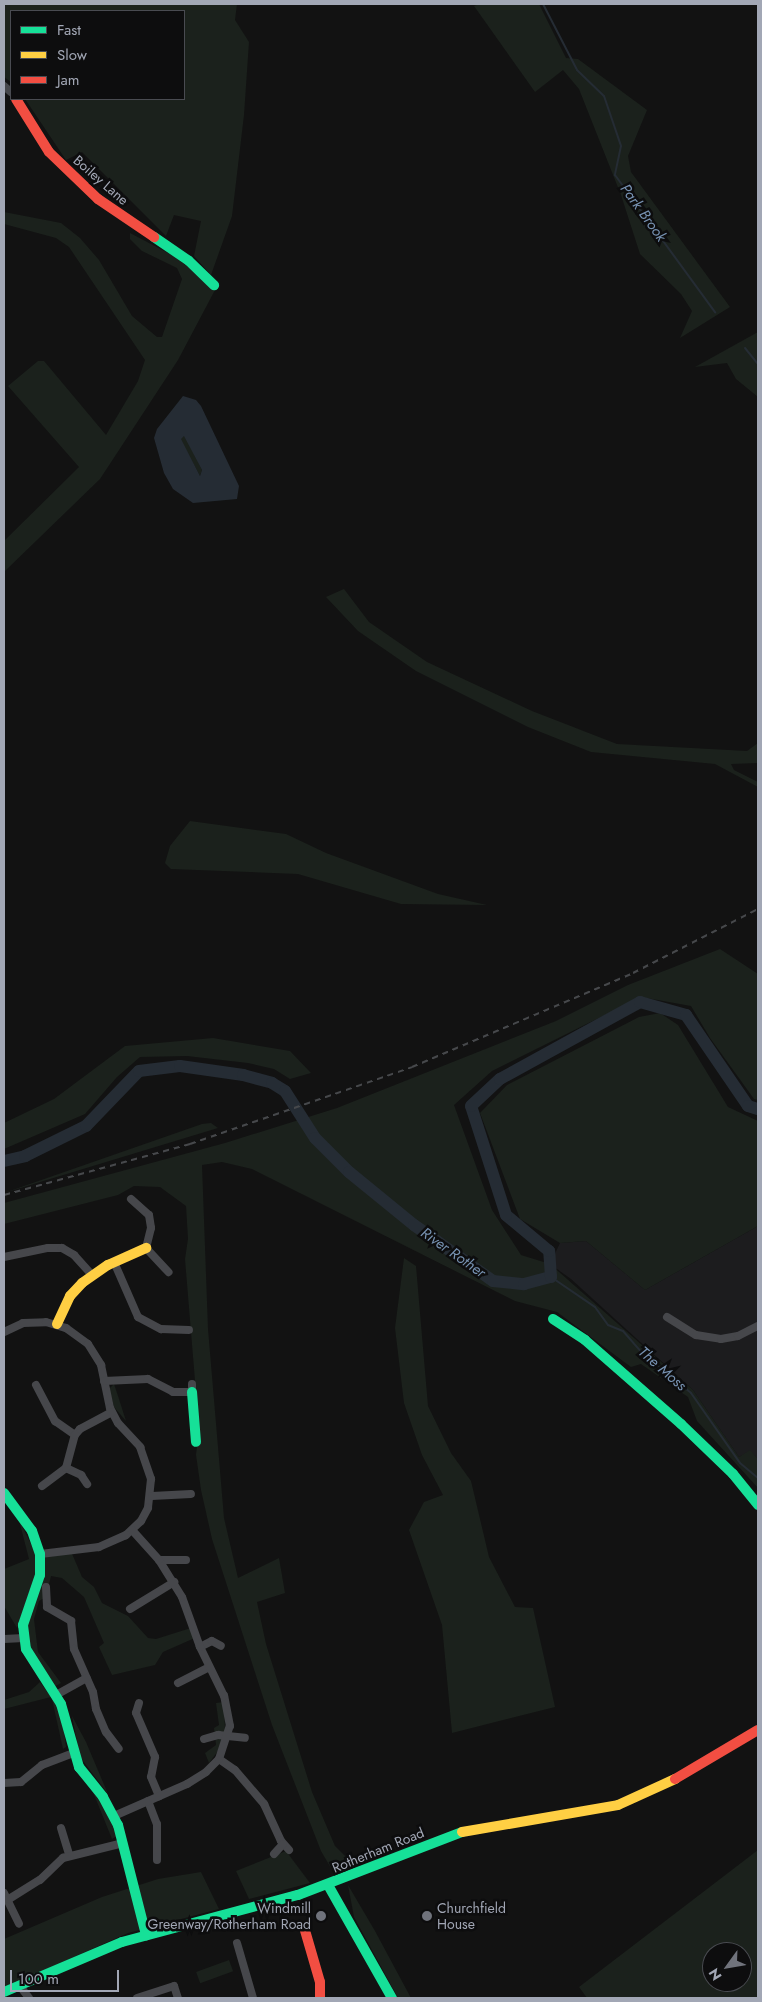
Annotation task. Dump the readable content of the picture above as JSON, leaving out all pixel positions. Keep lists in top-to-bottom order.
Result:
{
  "streets": {
    "street": ["Boiley Lane", "Rotherham Road"]
  },
  "water": ["Park Brook", "River Rother", "The Moss"],
  "places": ["Windmill Greenway/Rotherham Road", "Churchfield House"],
  "legend": ["Fast", "Slow", "Jam"],
  "scale_bar": "100 m",
  "north": "bottom left"
}
